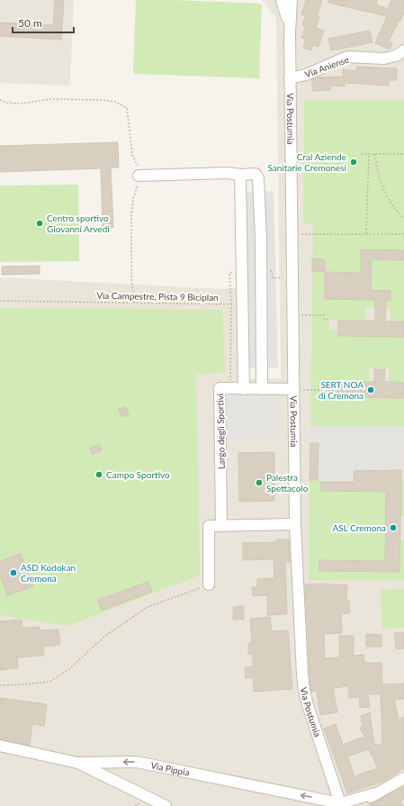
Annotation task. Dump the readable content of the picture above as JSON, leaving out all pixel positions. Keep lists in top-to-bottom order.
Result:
{
  "streets": {
    "street": [
      "Via Aniense",
      "Via Postumia",
      "Largo degli Sportivi",
      "Via Pippia"
    ],
    "path": ["Via Campestre, Pista 9 Biciplan"]
  },
  "crossings": [
    ["Via Aniense", "Via Postumia"],
    ["Via Postumia", "Largo degli Sportivi"],
    ["Via Postumia", "Via Pippia"],
    ["Via Campestre, Pista 9 Biciplan", "Largo degli Sportivi"]
  ],
  "places": [
    "Cral Aziende Sanitarie Cremonesi",
    "Centro sportivo Giovanni Arvedi",
    "SERT NOA di Cremona",
    "Campo Sportivo",
    "Palestra Spettacolo",
    "ASL Cremona",
    "ASD Kodokan Cremona"
  ],
  "scale_bar": "50 m"
}
